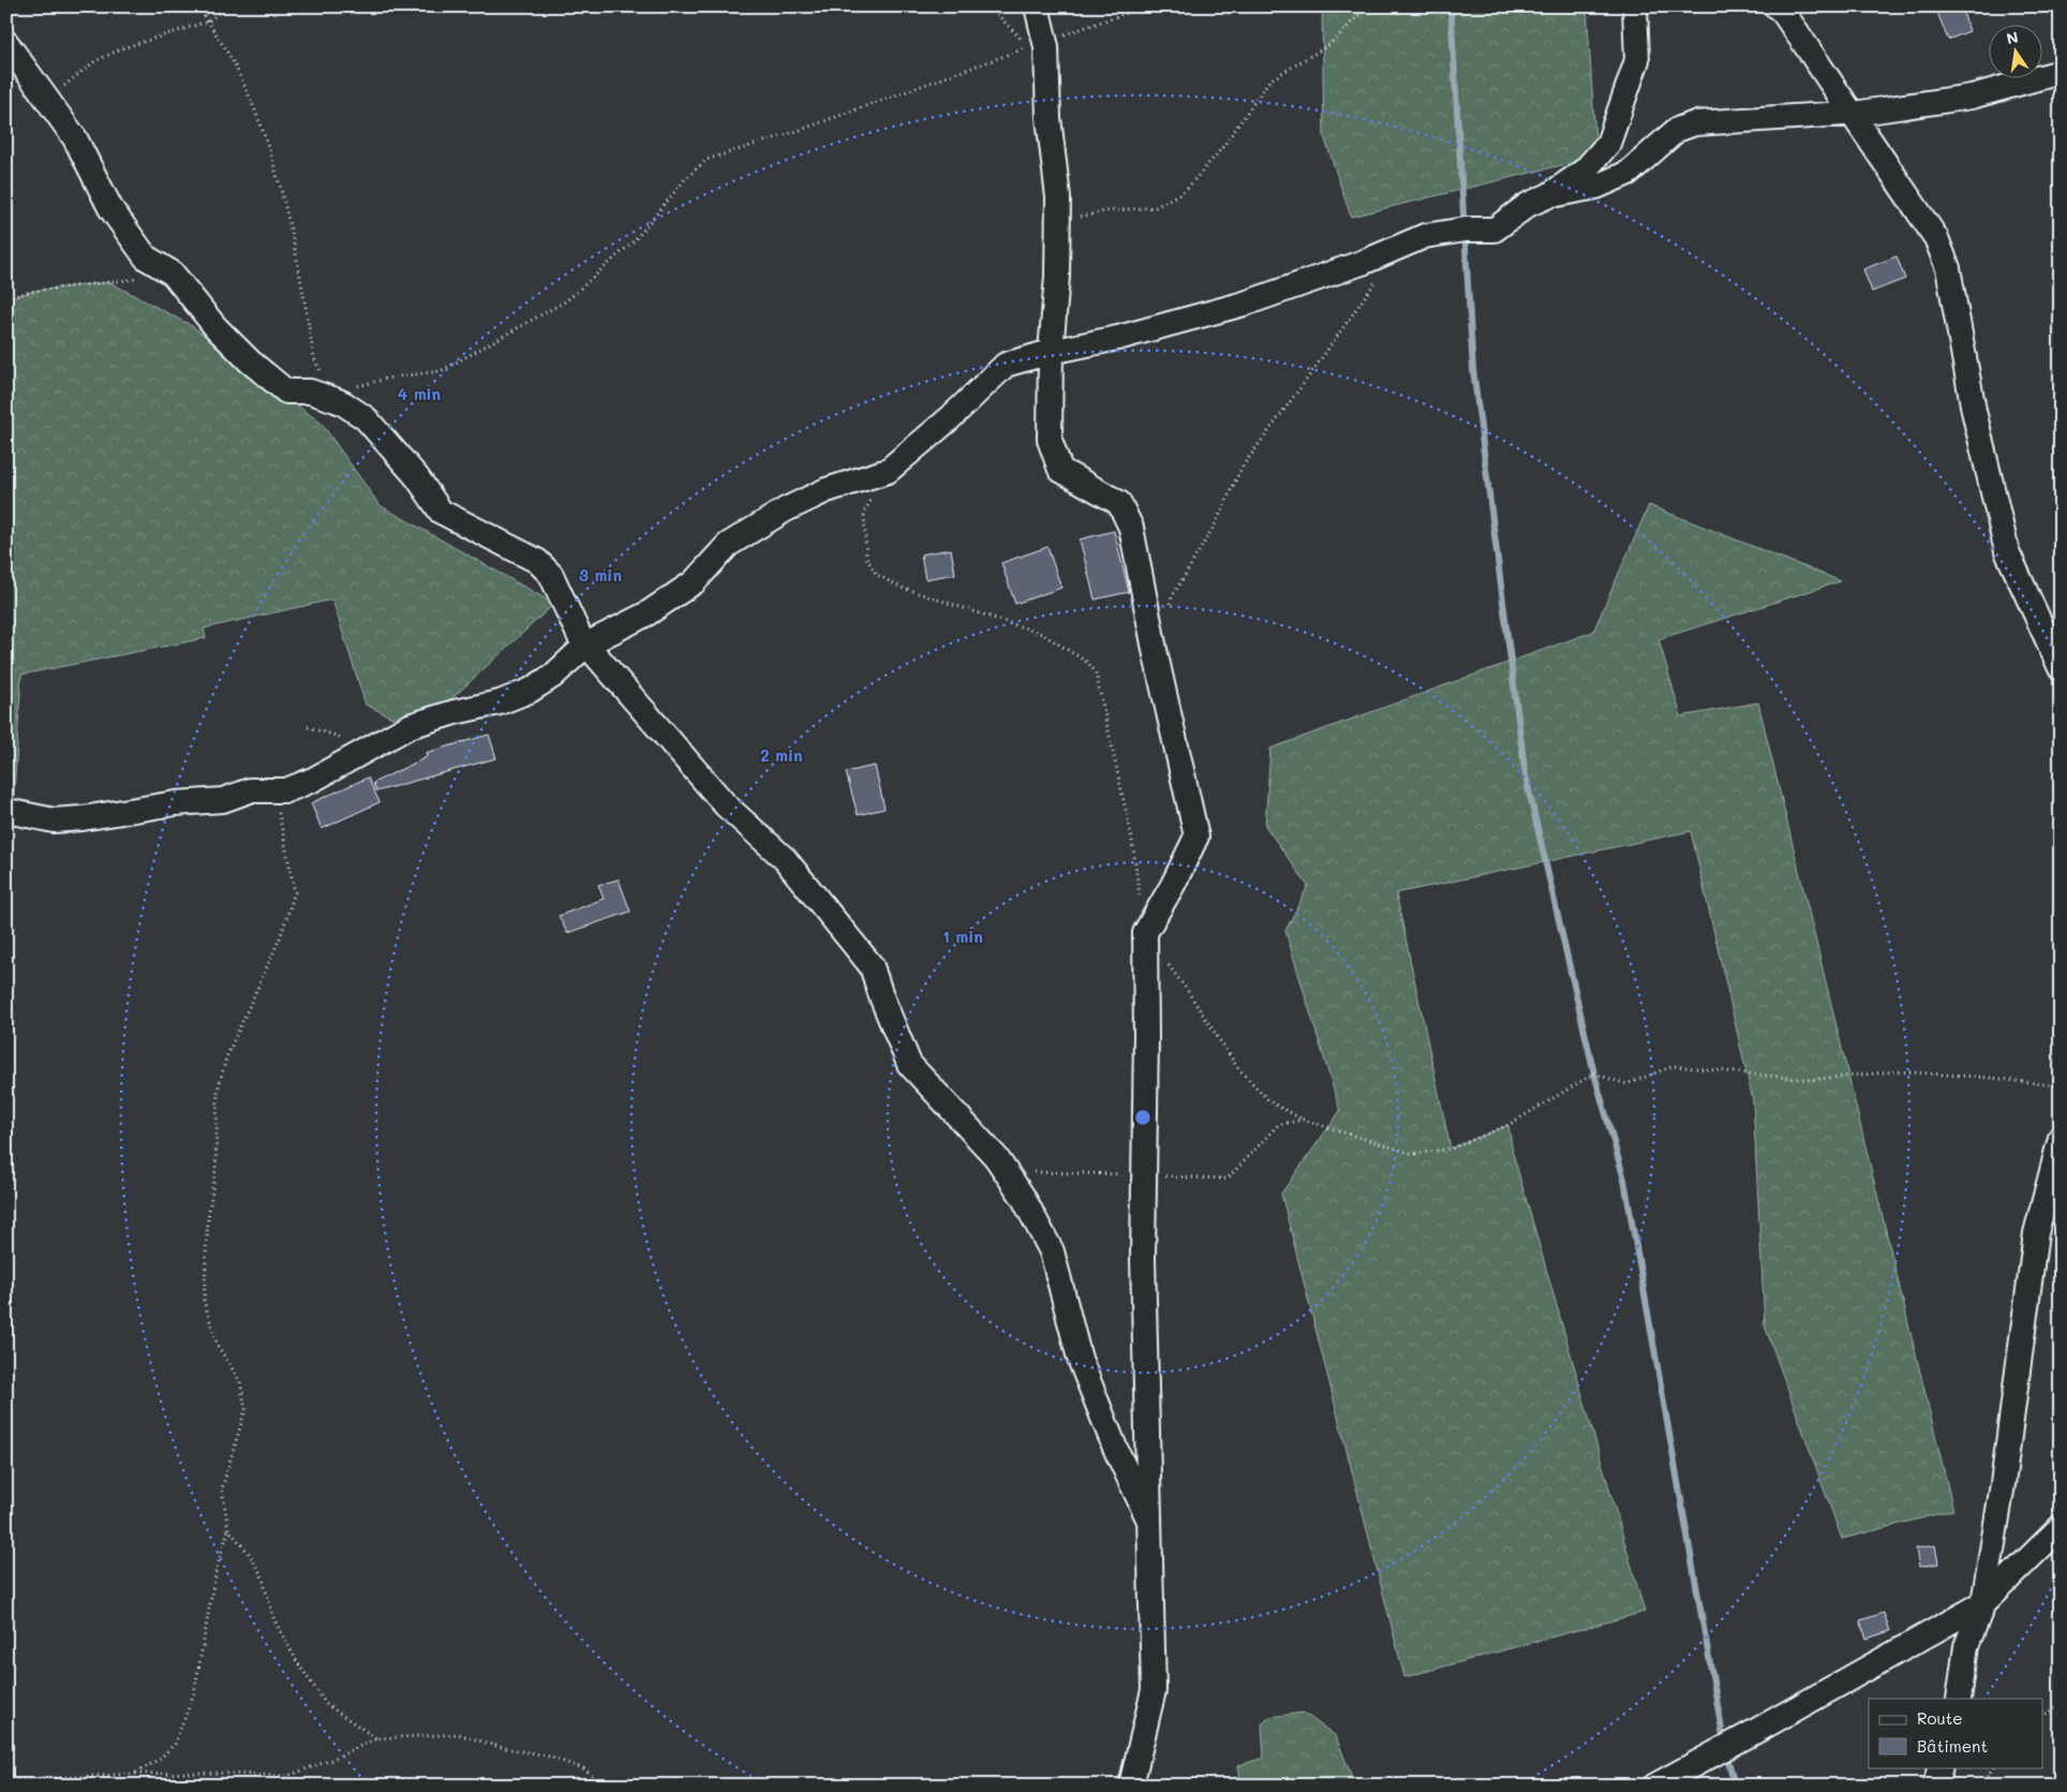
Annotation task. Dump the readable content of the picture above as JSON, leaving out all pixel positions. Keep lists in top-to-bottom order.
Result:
{
  "legend": ["Route", "Bâtiment"],
  "north": "top",
  "rings": [
    "4 min",
    "3 min",
    "2 min",
    "1 min"
  ]
}
